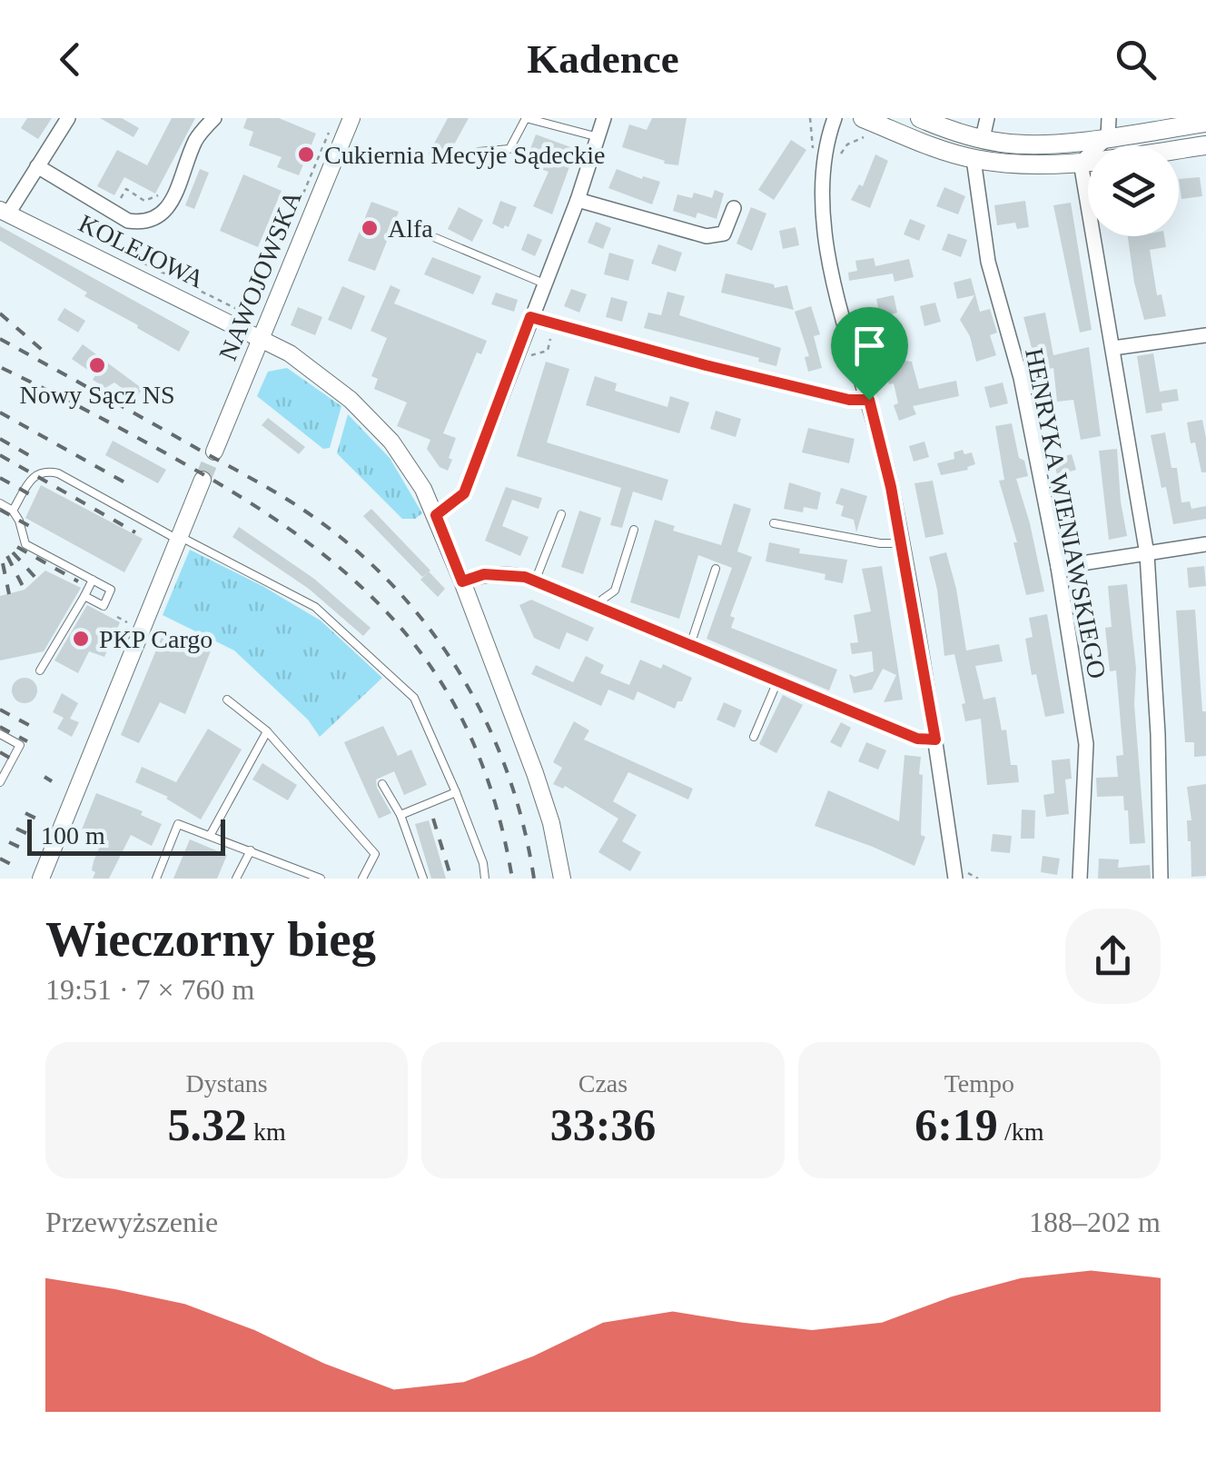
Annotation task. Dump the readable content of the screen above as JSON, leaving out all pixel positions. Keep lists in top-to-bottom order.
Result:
{
  "streets": {
    "street": ["KOLEJOWA", "NAWOJOWSKA", "HENRYKA WIENIAWSKIEGO"]
  },
  "crossings": [
    ["KOLEJOWA", "NAWOJOWSKA"]
  ],
  "places": [
    "Cukiernia Mecyje Sądeckie",
    "Alfa",
    "Nowy Sącz NS",
    "PKP Cargo"
  ],
  "scale_bar": "100 m",
  "page": {
    "header": "Kadence",
    "scale": "100 m",
    "heading": ["Wieczorny bieg", "19:51 · 7 × 760 m"],
    "stats": [
      ["Dystans", "5.32 km"],
      ["Czas", "33:36"],
      ["Tempo", "6:19 /km"]
    ],
    "chart": ["Przewyższenie", "188–202 m"]
  }
}
